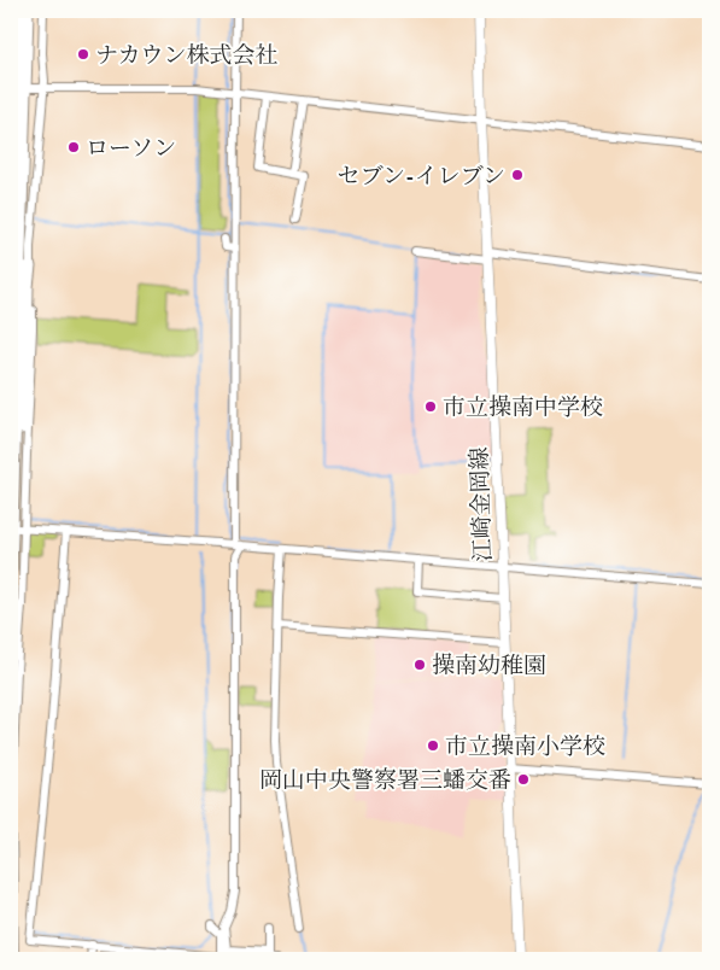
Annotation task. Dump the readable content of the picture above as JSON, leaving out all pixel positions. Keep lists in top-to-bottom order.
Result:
{
  "streets": {
    "main road": ["江崎金岡線"]
  },
  "places": [
    "ナカウン株式会社",
    "ローソン",
    "セブン-イレブン",
    "市立操南中学校",
    "操南幼稚園",
    "市立操南小学校",
    "岡山中央警察署三蟠交番"
  ]
}
